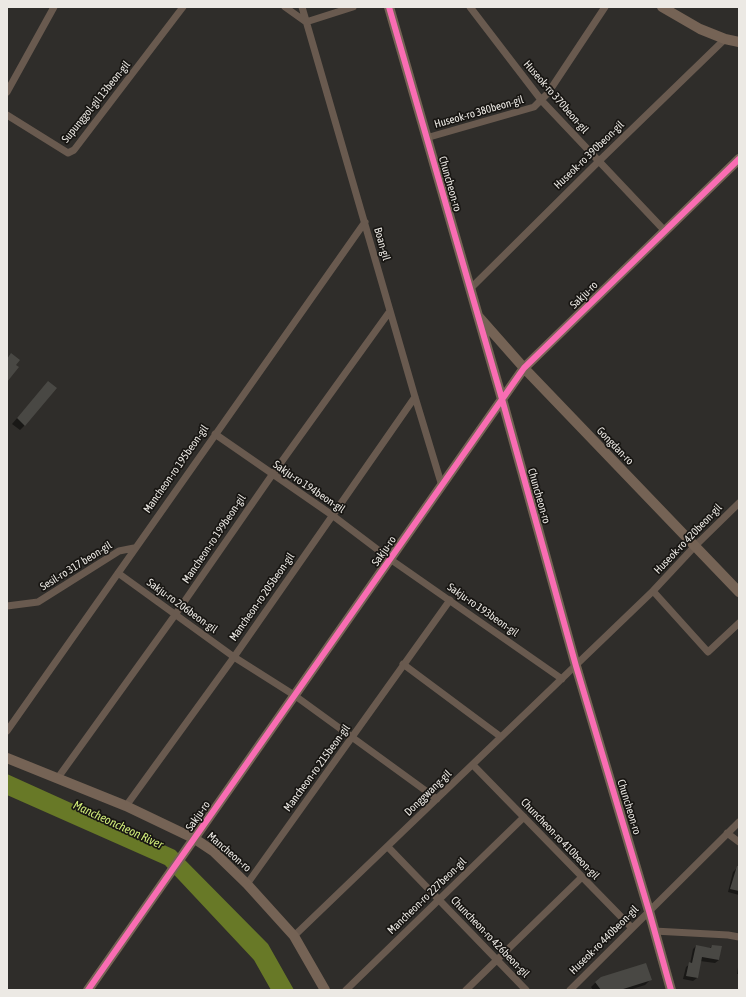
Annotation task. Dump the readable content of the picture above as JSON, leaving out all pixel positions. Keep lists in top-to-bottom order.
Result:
{
  "streets": {
    "street": [
      "Huseok-ro 370beon-gil",
      "Supunggol-gil 13beon-gil",
      "Huseok-ro 380beon-gil",
      "Huseok-ro 390beon-gil",
      "Chuncheon-ro",
      "Boan-gil",
      "Sakju-ro",
      "Gongdan-ro",
      "Mancheon-ro 195beon-gil",
      "Sakju-ro 194beon-gil",
      "Mancheon-ro 199beon-gil",
      "Huseok-ro 420beon-gil",
      "Sesil-ro 317 beon-gil",
      "Mancheon-ro 205beon-gil",
      "Sakju-ro 206beon-gil",
      "Sakju-ro 193beon-gil",
      "Mancheon-ro 215beon-gil",
      "Donggwang-gil",
      "Chuncheon-ro 410beon-gil",
      "Mancheon-ro",
      "Mancheon-ro 227beon-gil",
      "Chuncheon-ro 426beon-gil",
      "Huseok-ro 440beon-gil"
    ]
  },
  "crossings": [
    ["Huseok-ro 370beon-gil", "Huseok-ro 380beon-gil"],
    ["Huseok-ro 370beon-gil", "Huseok-ro 390beon-gil"],
    ["Huseok-ro 370beon-gil", "Sakju-ro"],
    ["Huseok-ro 380beon-gil", "Chuncheon-ro"],
    ["Huseok-ro 390beon-gil", "Chuncheon-ro"],
    ["Chuncheon-ro", "Sakju-ro"],
    ["Chuncheon-ro", "Gongdan-ro"],
    ["Chuncheon-ro", "Huseok-ro 420beon-gil"],
    ["Chuncheon-ro", "Donggwang-gil"],
    ["Chuncheon-ro", "Huseok-ro 440beon-gil"],
    ["Boan-gil", "Sakju-ro"],
    ["Boan-gil", "Mancheon-ro 195beon-gil"],
    ["Boan-gil", "Mancheon-ro 199beon-gil"],
    ["Boan-gil", "Mancheon-ro 205beon-gil"],
    ["Sakju-ro", "Gongdan-ro"],
    ["Sakju-ro", "Sakju-ro 194beon-gil"],
    ["Sakju-ro", "Sakju-ro 206beon-gil"],
    ["Sakju-ro", "Sakju-ro 193beon-gil"],
    ["Sakju-ro", "Mancheon-ro"],
    ["Gongdan-ro", "Huseok-ro 420beon-gil"],
    ["Mancheon-ro 195beon-gil", "Sakju-ro 194beon-gil"],
    ["Mancheon-ro 195beon-gil", "Sesil-ro 317 beon-gil"],
    ["Mancheon-ro 195beon-gil", "Sakju-ro 206beon-gil"],
    ["Sakju-ro 194beon-gil", "Mancheon-ro 199beon-gil"],
    ["Sakju-ro 194beon-gil", "Mancheon-ro 205beon-gil"],
    ["Sakju-ro 194beon-gil", "Sakju-ro 193beon-gil"],
    ["Mancheon-ro 199beon-gil", "Sakju-ro 206beon-gil"],
    ["Mancheon-ro 199beon-gil", "Mancheon-ro"],
    ["Huseok-ro 420beon-gil", "Donggwang-gil"],
    ["Mancheon-ro 205beon-gil", "Sakju-ro 206beon-gil"],
    ["Mancheon-ro 205beon-gil", "Mancheon-ro"],
    ["Sakju-ro 206beon-gil", "Mancheon-ro 215beon-gil"],
    ["Sakju-ro 206beon-gil", "Donggwang-gil"],
    ["Sakju-ro 193beon-gil", "Mancheon-ro 215beon-gil"],
    ["Sakju-ro 193beon-gil", "Donggwang-gil"],
    ["Mancheon-ro 215beon-gil", "Mancheon-ro"],
    ["Donggwang-gil", "Chuncheon-ro 410beon-gil"],
    ["Donggwang-gil", "Mancheon-ro"],
    ["Donggwang-gil", "Chuncheon-ro 426beon-gil"],
    ["Chuncheon-ro 410beon-gil", "Mancheon-ro 227beon-gil"],
    ["Chuncheon-ro 410beon-gil", "Huseok-ro 440beon-gil"],
    ["Mancheon-ro 227beon-gil", "Chuncheon-ro 426beon-gil"]
  ],
  "water": ["Mancheoncheon River"]
}
